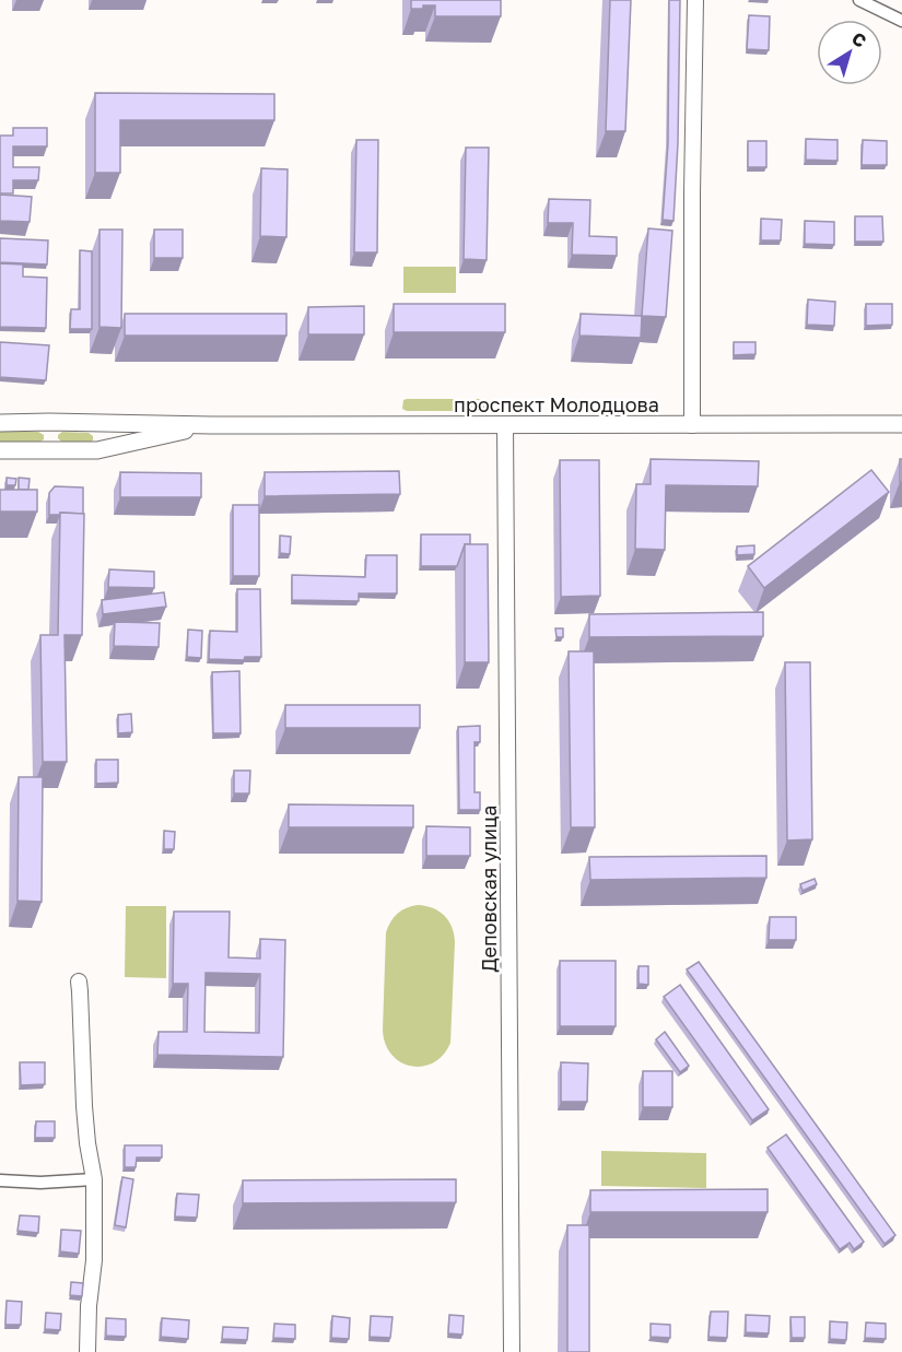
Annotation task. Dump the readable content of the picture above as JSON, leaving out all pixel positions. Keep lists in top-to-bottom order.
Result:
{
  "streets": {
    "main road": ["проспект Молодцова"],
    "street": ["Деповская улица"]
  },
  "crossings": [
    ["проспект Молодцова", "Деповская улица"]
  ],
  "north": "top right"
}
